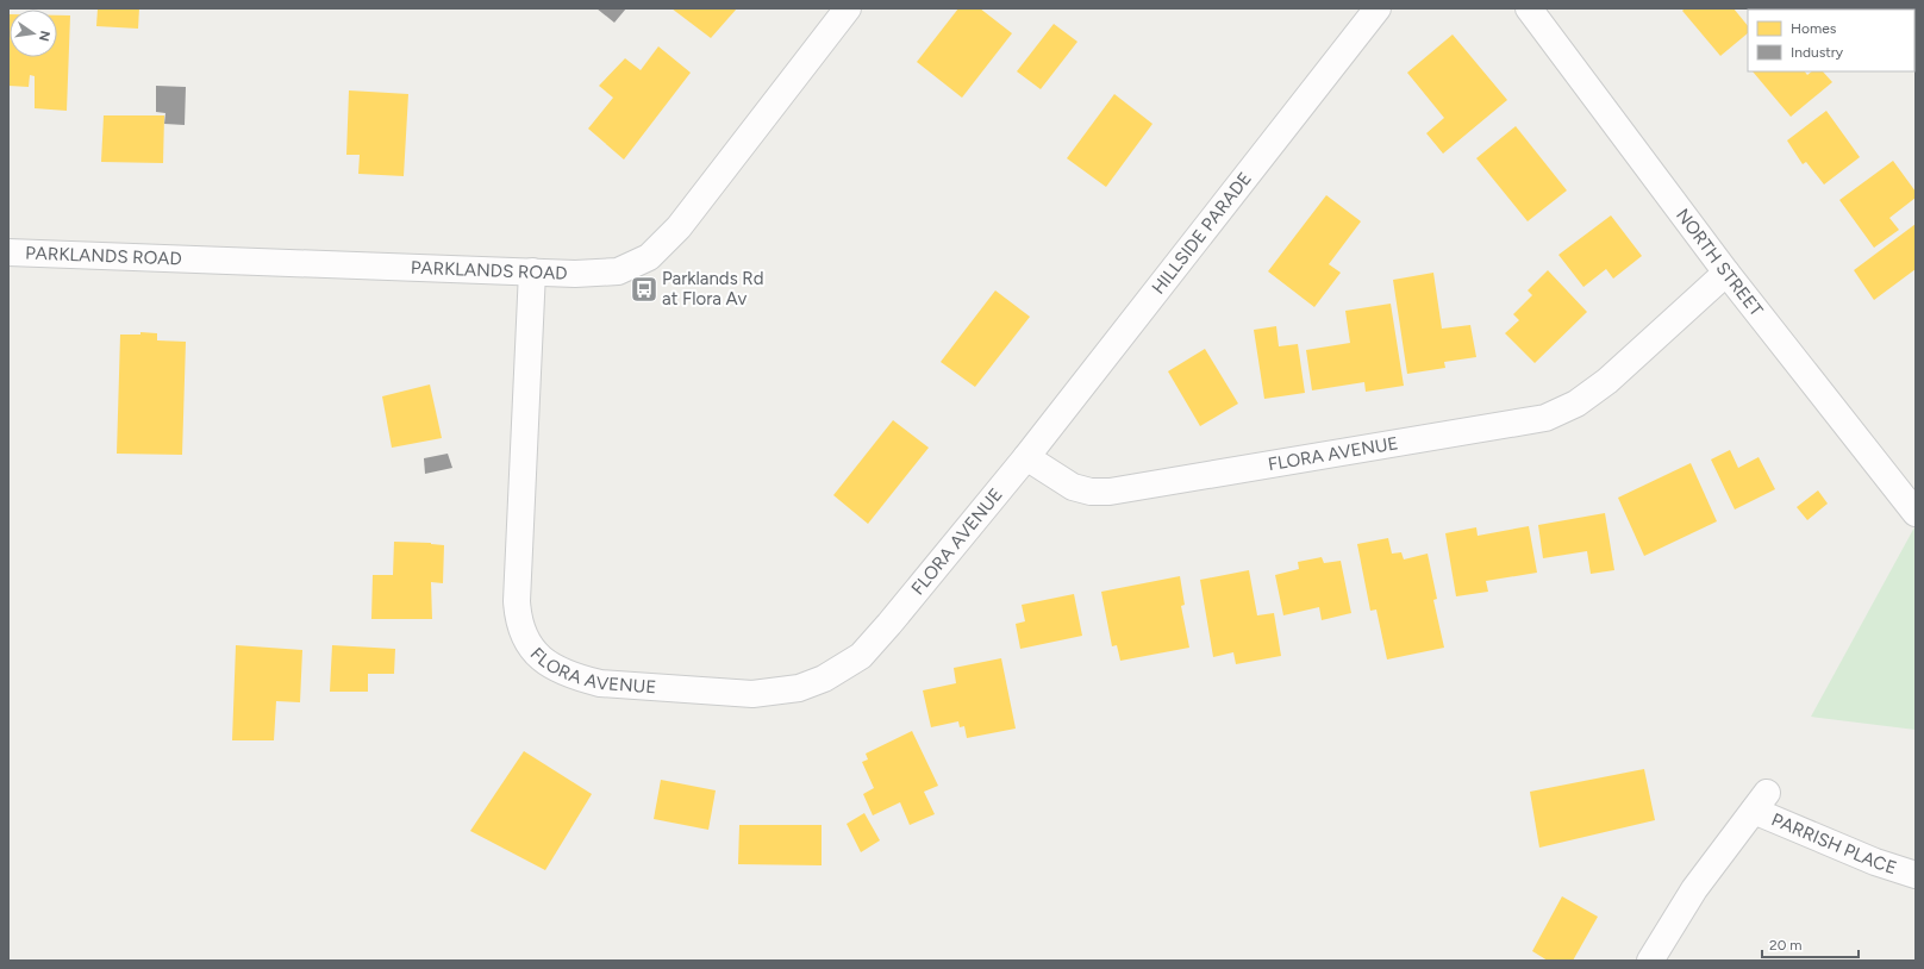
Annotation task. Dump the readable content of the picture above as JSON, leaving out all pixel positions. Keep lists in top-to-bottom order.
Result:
{
  "streets": {
    "street": [
      "HILLSIDE PARADE",
      "PARKLANDS ROAD",
      "NORTH STREET",
      "FLORA AVENUE",
      "PARRISH PLACE"
    ]
  },
  "crossings": [
    ["HILLSIDE PARADE", "FLORA AVENUE"],
    ["PARKLANDS ROAD", "FLORA AVENUE"],
    ["NORTH STREET", "FLORA AVENUE"]
  ],
  "places": {
    "bus stop": ["Parklands Rd at Flora Av"]
  },
  "legend": ["Homes", "Industry"],
  "scale_bar": "20 m",
  "north": "right"
}
